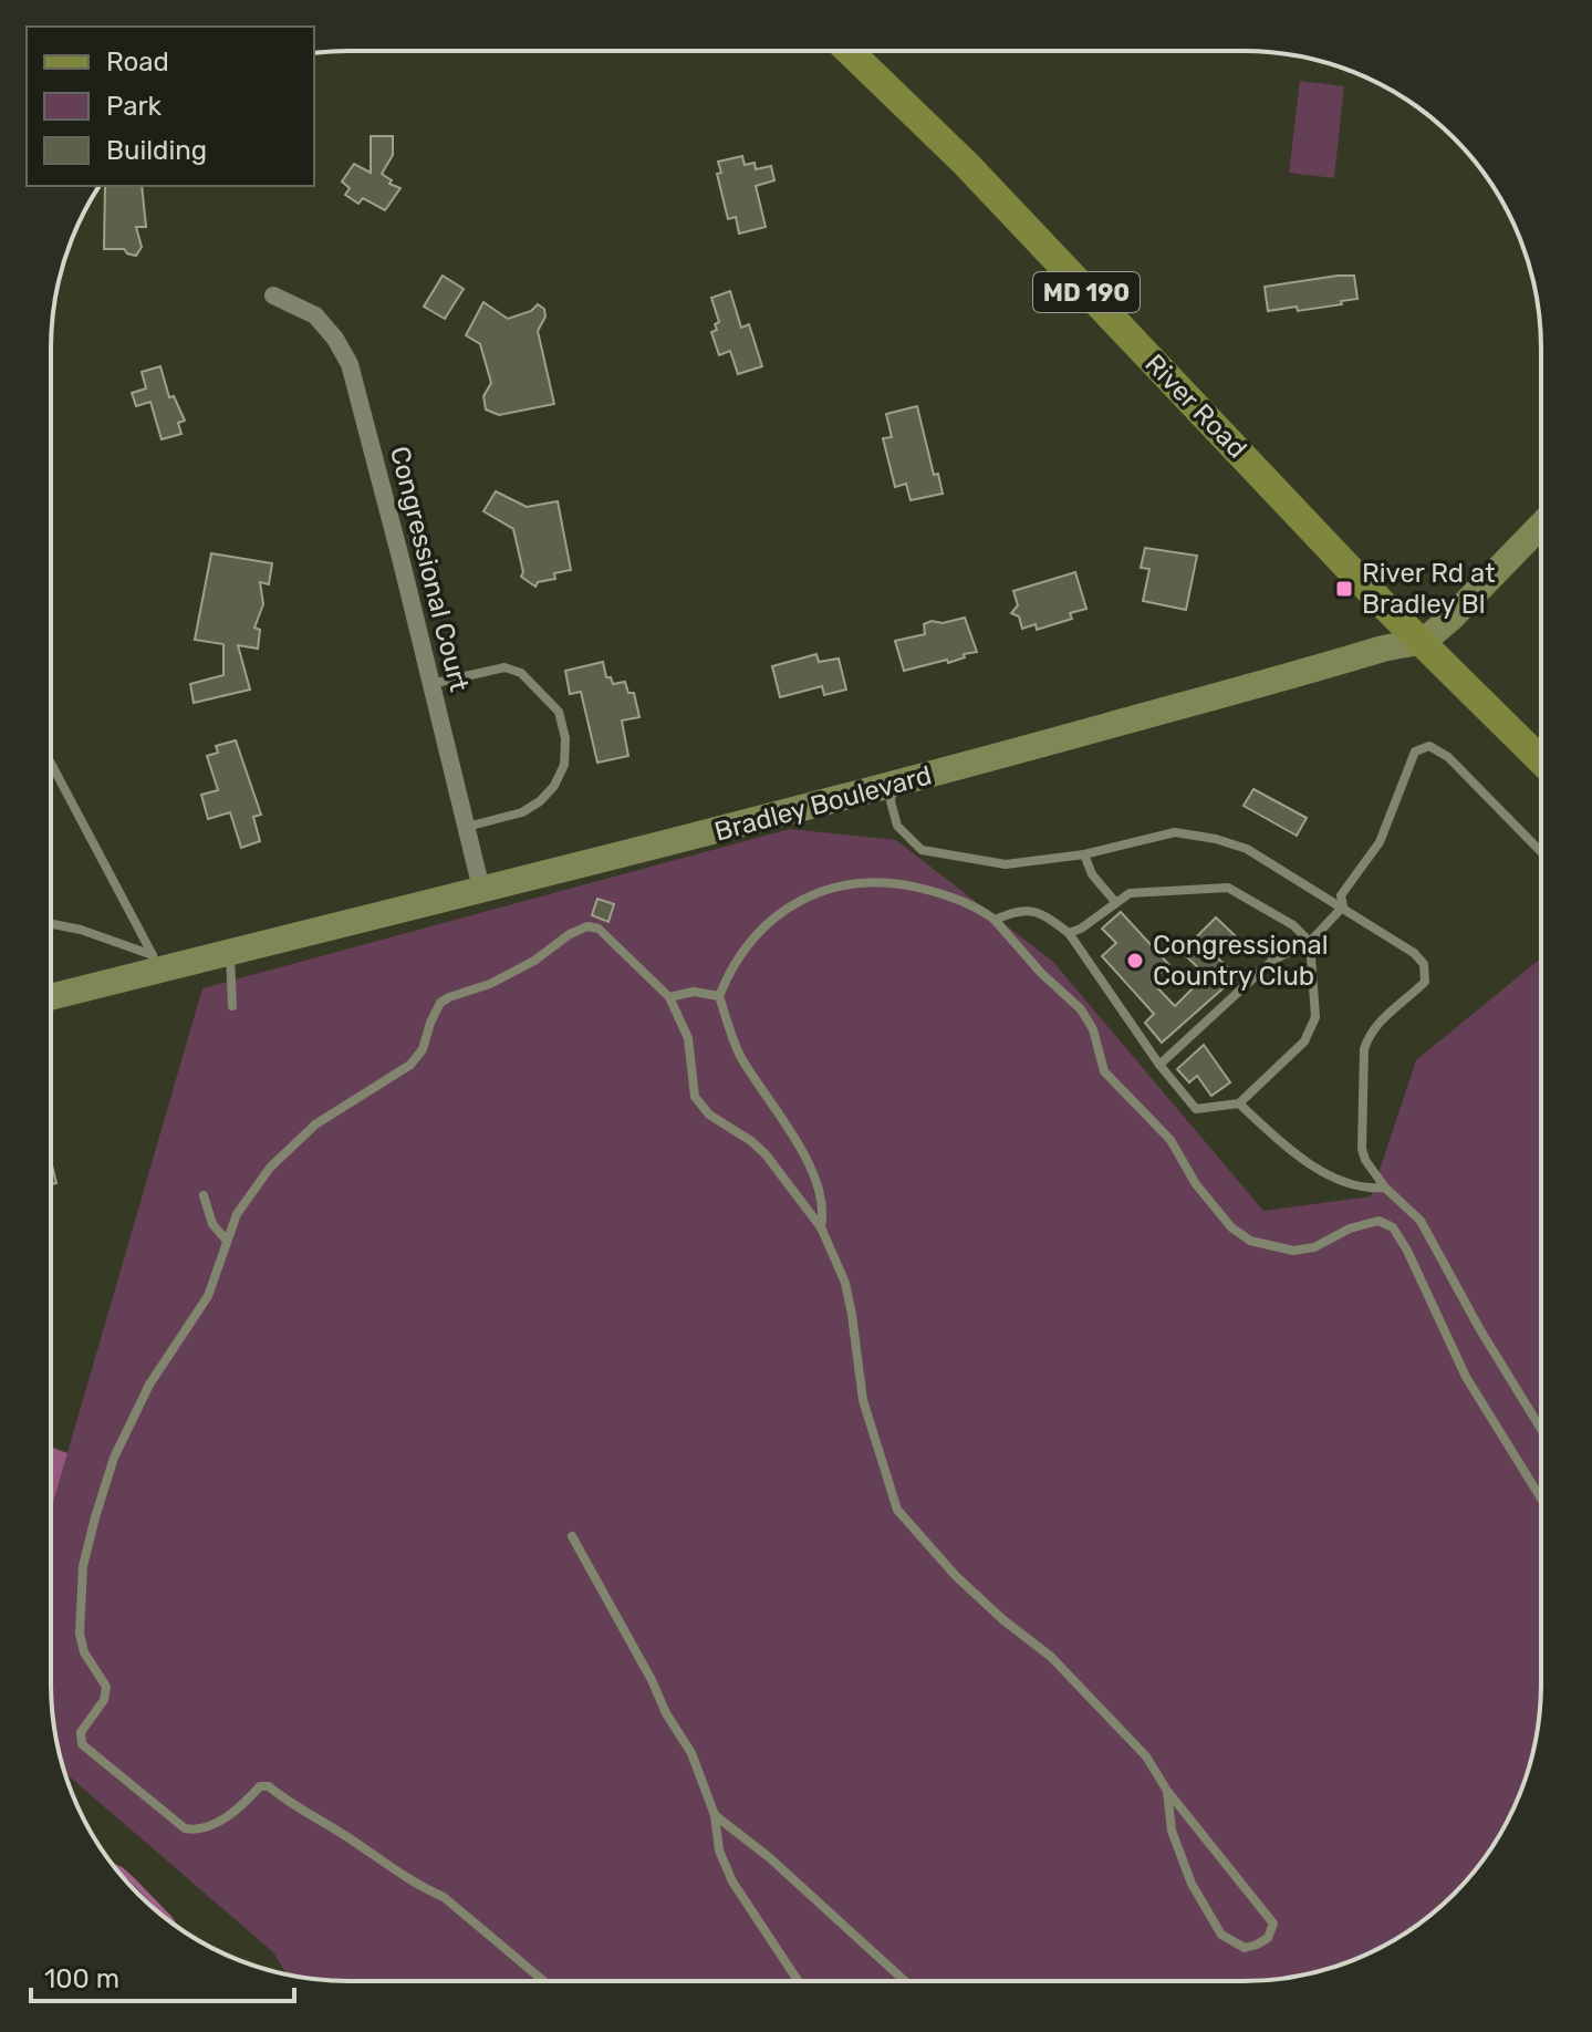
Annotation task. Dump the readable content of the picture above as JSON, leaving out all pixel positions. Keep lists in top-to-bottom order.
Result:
{
  "streets": {
    "main road": ["MD 190", "River Road", "Bradley Boulevard"],
    "street": ["Congressional Court"]
  },
  "crossings": [
    ["River Road", "Bradley Boulevard"],
    ["Congressional Court", "Bradley Boulevard"]
  ],
  "places": {
    "transit": ["River Rd at Bradley Bl"],
    "other": ["Congressional Country Club"]
  },
  "legend": ["Road", "Park", "Building"],
  "scale_bar": "100 m"
}
